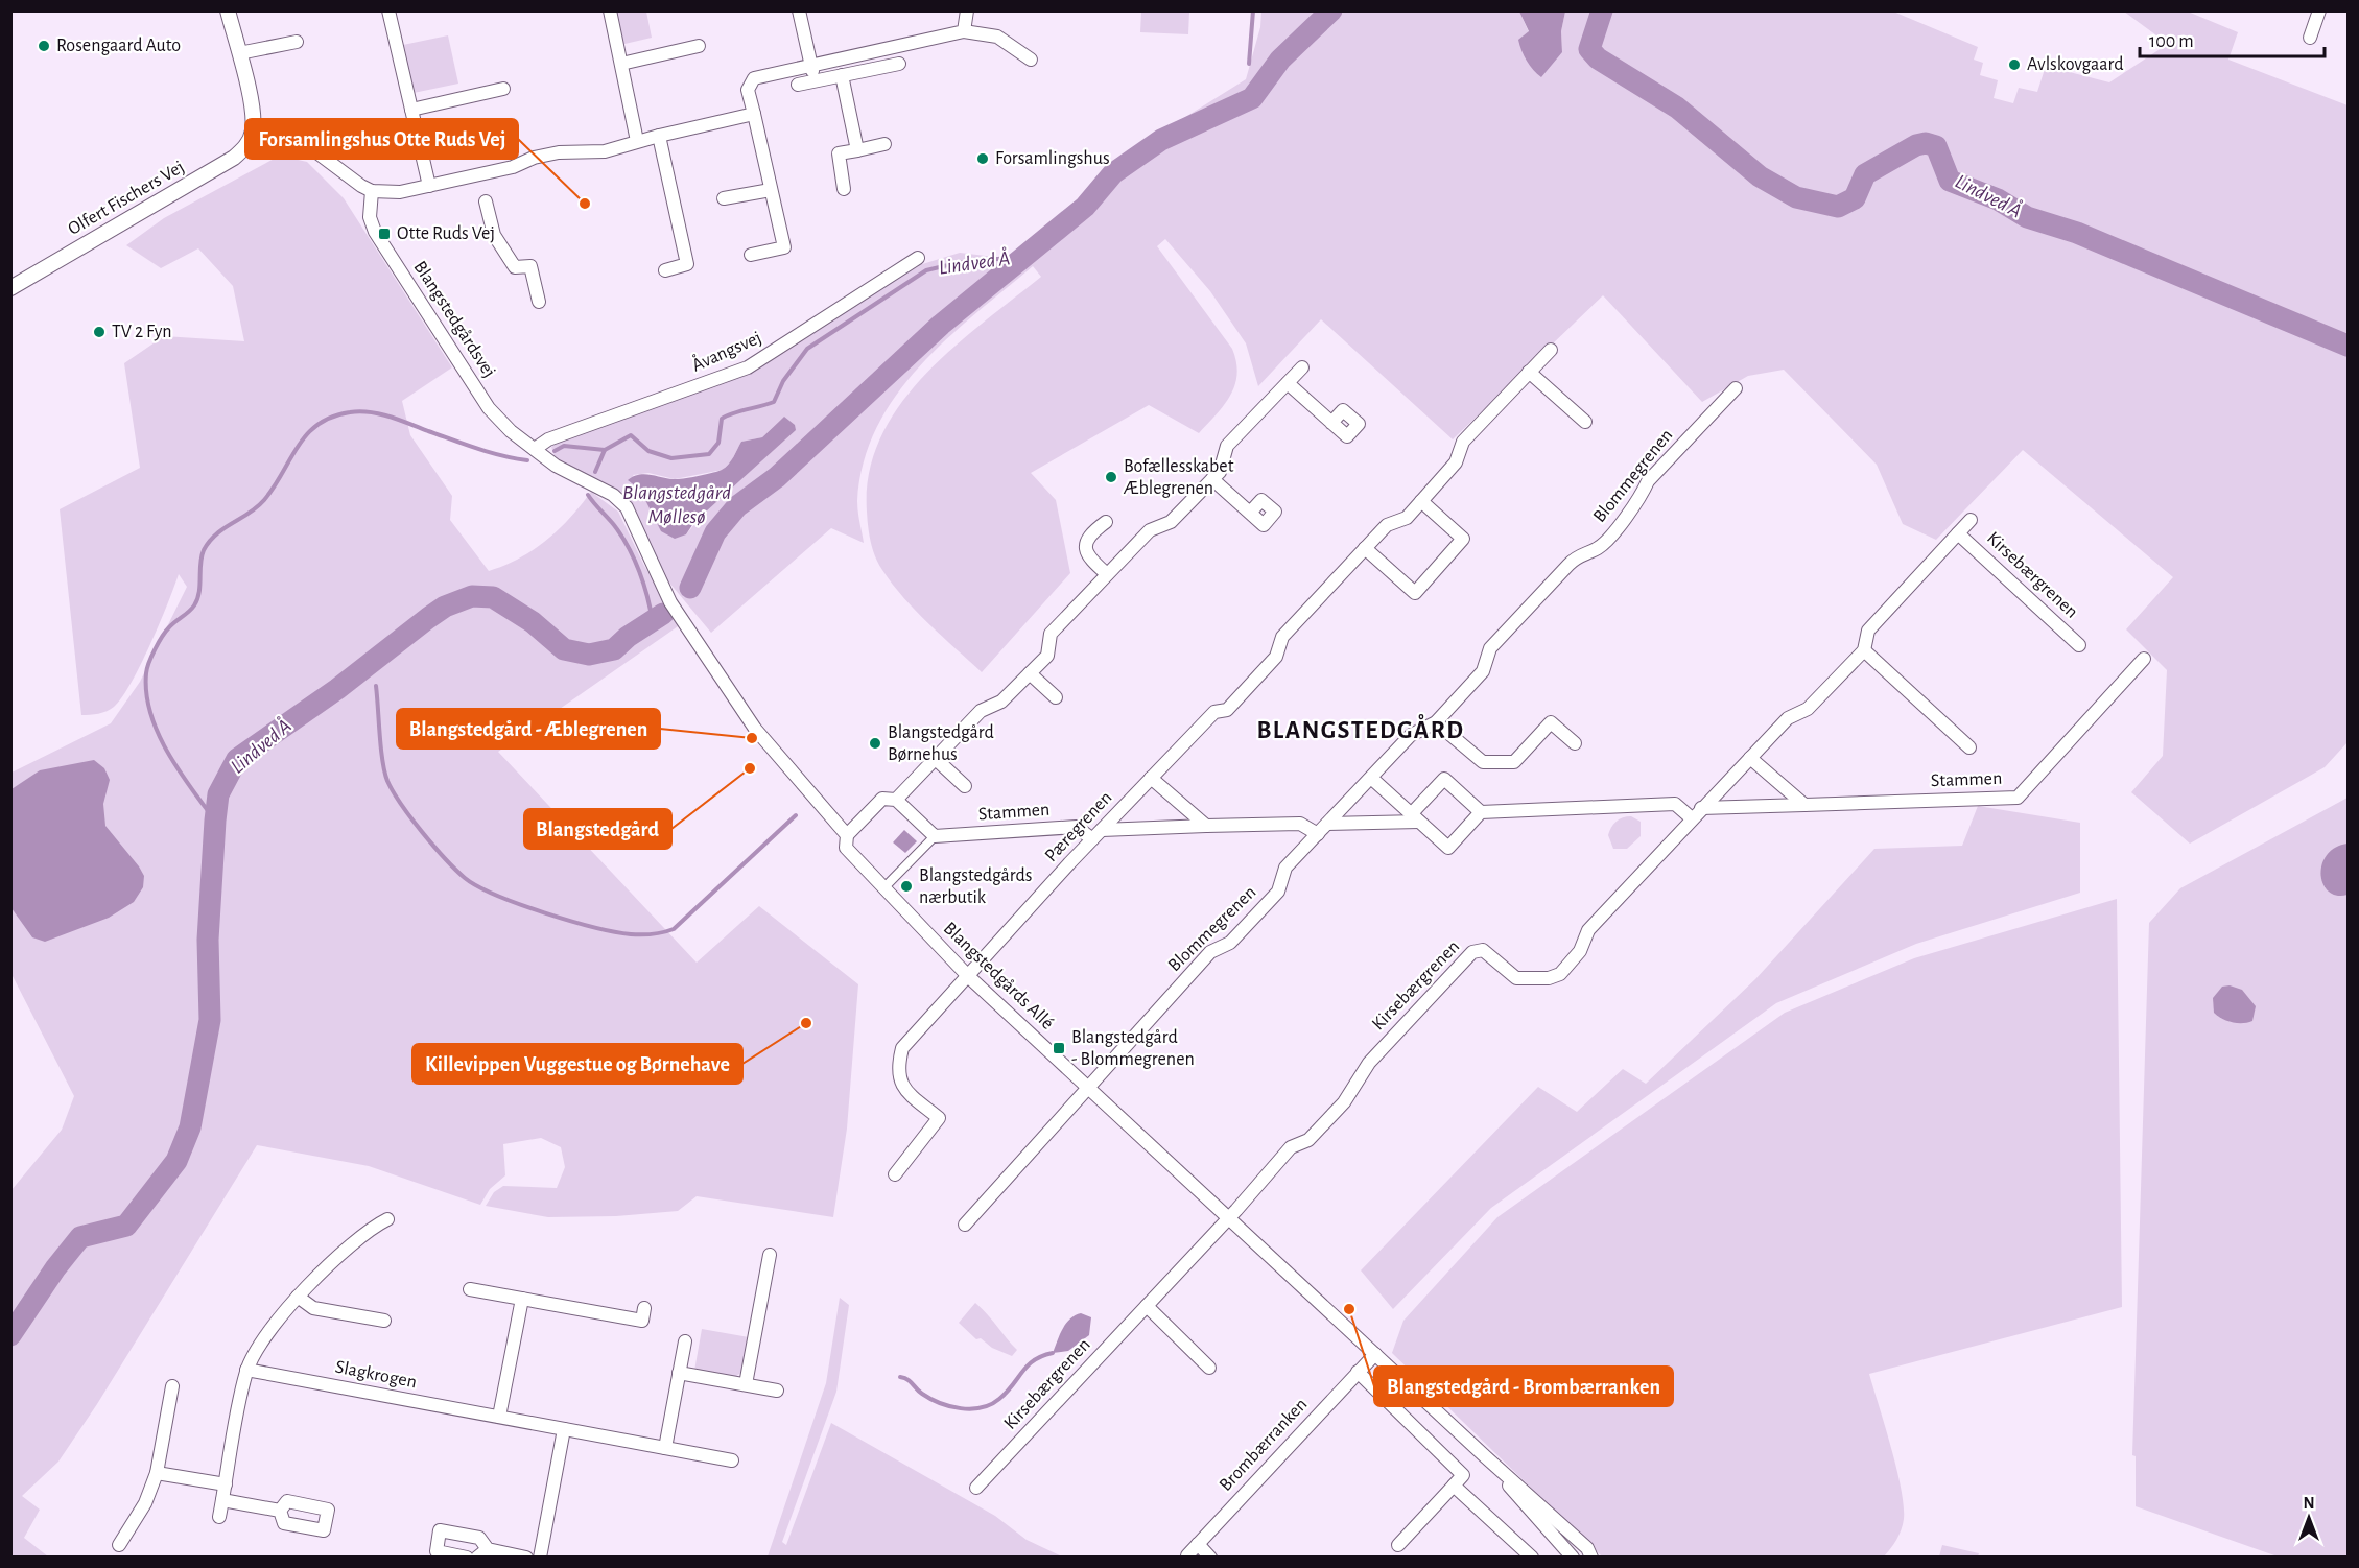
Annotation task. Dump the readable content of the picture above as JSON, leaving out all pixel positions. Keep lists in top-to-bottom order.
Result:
{
  "streets": {
    "street": [
      "Olfert Fischers Vej",
      "Blangstedgårdsvej",
      "Åvangsvej",
      "Blommegrenen",
      "Kirsebærgrenen",
      "Stammen",
      "Pæregrenen",
      "Blangstedgårds Allé",
      "Slagkrogen",
      "Brombærranken"
    ]
  },
  "crossings": [
    ["Blangstedgårdsvej", "Åvangsvej"],
    ["Blangstedgårdsvej", "Blangstedgårds Allé"],
    ["Blommegrenen", "Stammen"],
    ["Blommegrenen", "Blangstedgårds Allé"],
    ["Kirsebærgrenen", "Stammen"],
    ["Kirsebærgrenen", "Blangstedgårds Allé"],
    ["Stammen", "Pæregrenen"],
    ["Pæregrenen", "Blangstedgårds Allé"],
    ["Blangstedgårds Allé", "Brombærranken"]
  ],
  "districts": ["BLANGSTEDGÅRD"],
  "water": ["Lindved Å", "Blangstedgård Møllesø"],
  "places": {
    "other": [
      "Rosengaard Auto",
      "Avlskovgaard",
      "Forsamlingshus",
      "Forsamlingshus Otte Ruds Vej",
      "TV 2 Fyn",
      "Bofællesskabet Æblegrenen",
      "Blangstedgård - Æblegrenen",
      "Blangstedgård Børnehus",
      "Blangstedgård",
      "Blangstedgårds nærbutik",
      "Killevippen Vuggestue og Børnehave",
      "Blangstedgård - Brombærranken"
    ],
    "transit": ["Otte Ruds Vej", "Blangstedgård - Blommegrenen"]
  },
  "scale_bar": "100 m",
  "north": "top"
}
